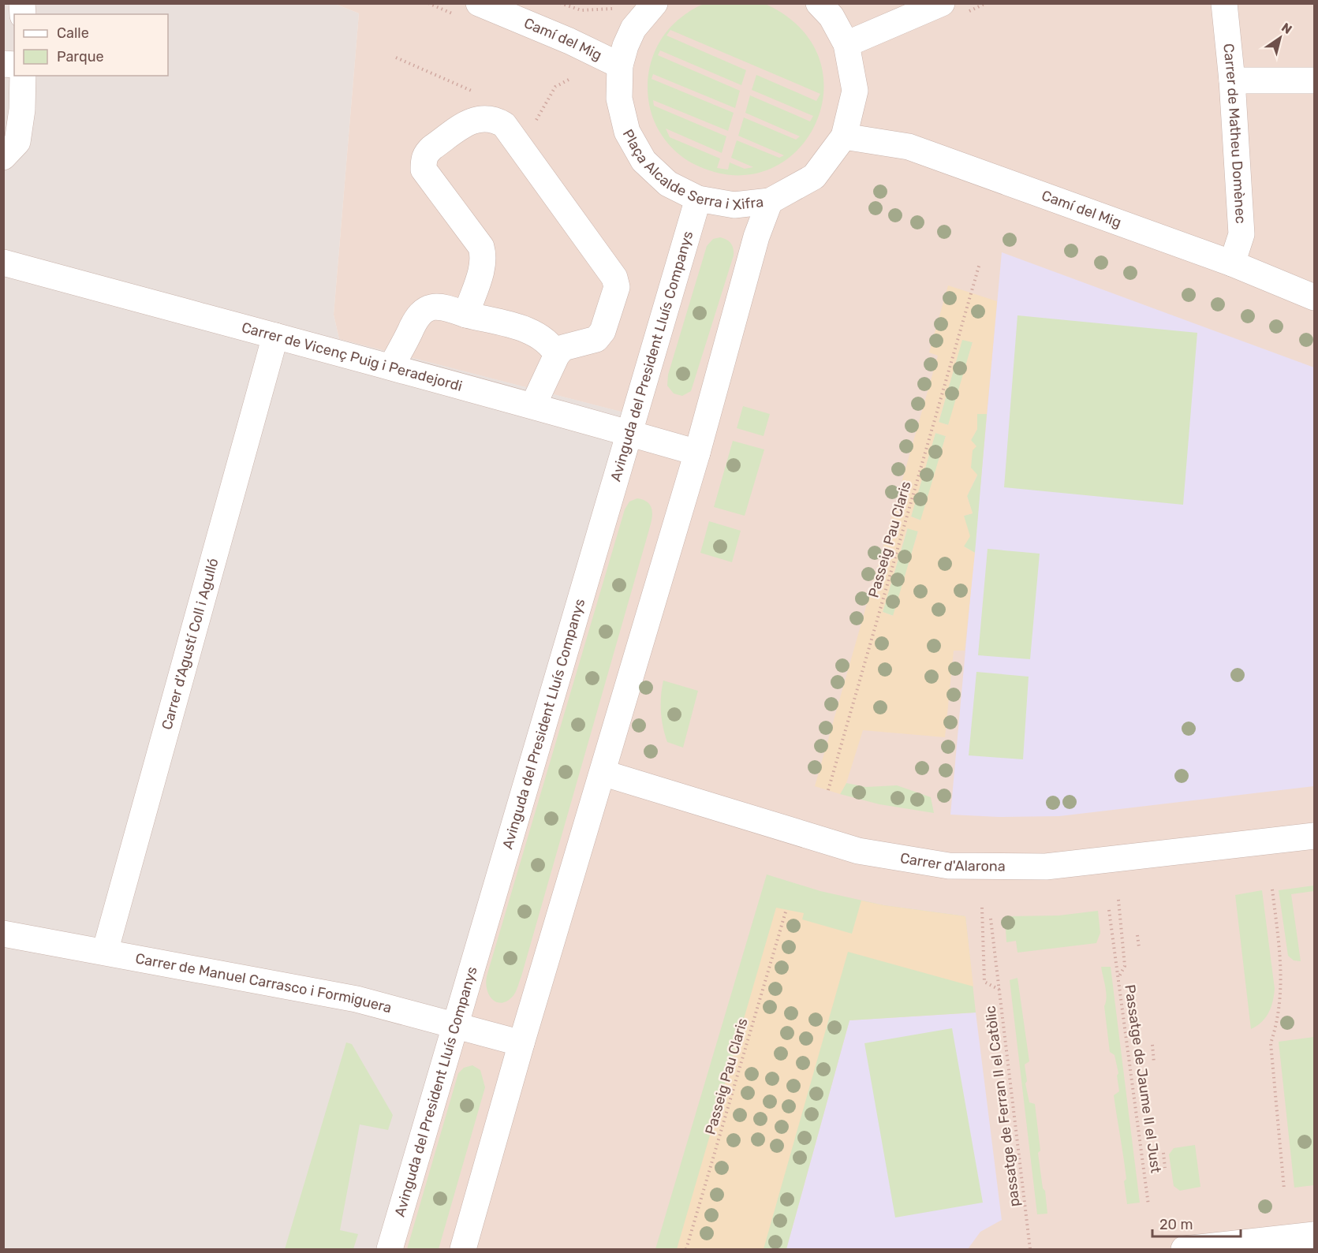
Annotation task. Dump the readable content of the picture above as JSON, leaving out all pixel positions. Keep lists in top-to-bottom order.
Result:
{
  "streets": {
    "street": [
      "Camí del Mig",
      "Carrer de Matheu Domènec",
      "Plaça Alcalde Serra i Xifra",
      "Carrer de Vicenç Puig i Peradejordi",
      "Avinguda del President Lluís Companys",
      "Carrer d'Agustí Coll i Agulló",
      "Carrer d'Alarona",
      "Carrer de Manuel Carrasco i Formiguera"
    ],
    "path": ["Passeig Pau Claris", "Passatge de Jaume II el Just", "passatge de Ferran II el Catòlic"]
  },
  "crossings": [
    ["Camí del Mig", "Carrer de Matheu Domènec"],
    ["Camí del Mig", "Plaça Alcalde Serra i Xifra"],
    ["Plaça Alcalde Serra i Xifra", "Avinguda del President Lluís Companys"],
    ["Carrer de Vicenç Puig i Peradejordi", "Avinguda del President Lluís Companys"],
    ["Carrer de Vicenç Puig i Peradejordi", "Carrer d'Agustí Coll i Agulló"],
    ["Avinguda del President Lluís Companys", "Carrer de Manuel Carrasco i Formiguera"],
    ["Carrer d'Agustí Coll i Agulló", "Carrer de Manuel Carrasco i Formiguera"]
  ],
  "legend": ["Calle", "Parque"],
  "scale_bar": "20 m",
  "north": "top right"
}
